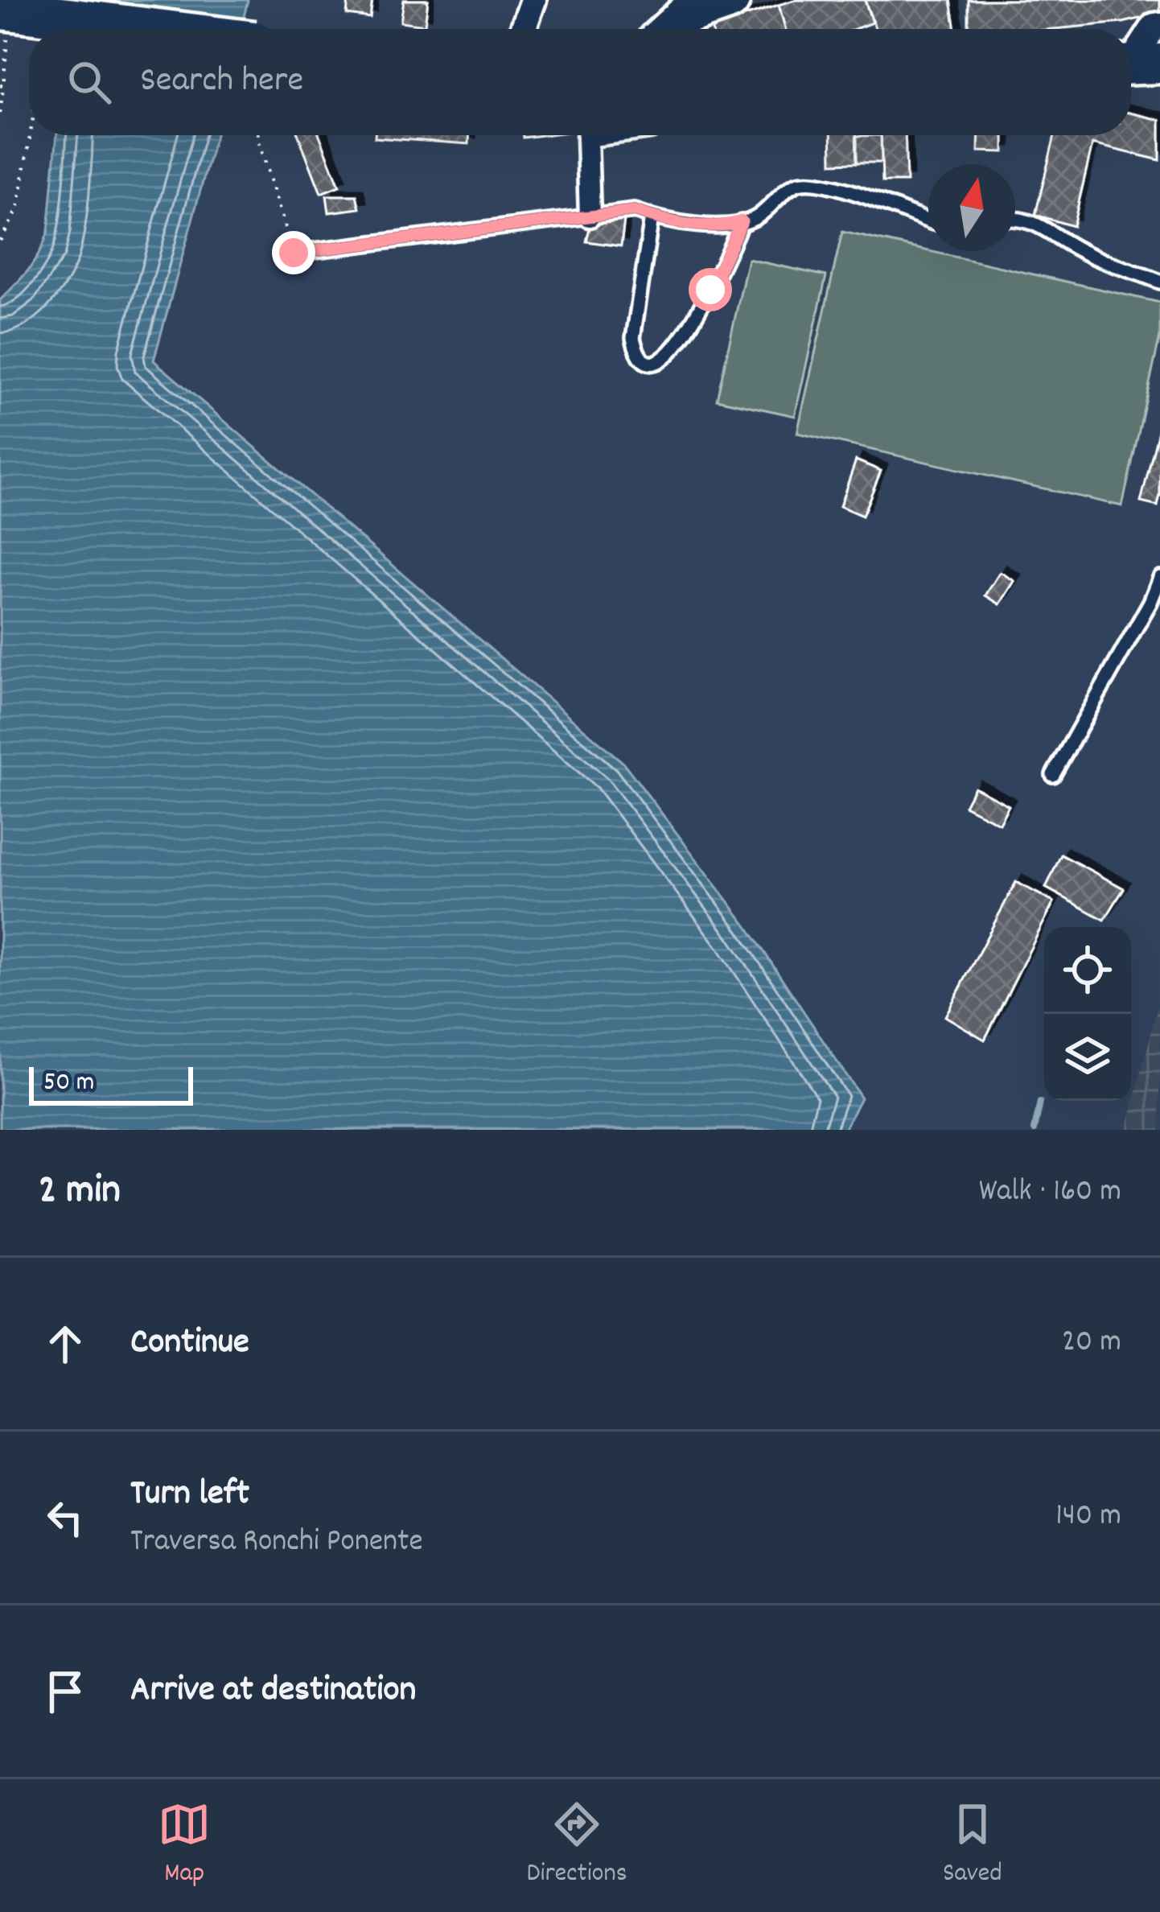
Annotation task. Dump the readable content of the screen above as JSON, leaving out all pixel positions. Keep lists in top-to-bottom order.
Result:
{
  "scale_bar": "50 m",
  "north": "top",
  "page": {
    "search": "Search here",
    "scale": "50 m",
    "heading": ["2 min", "Walk · 160 m"],
    "list": [
      ["Continue", "20 m"],
      ["Turn left", "Traversa Ronchi Ponente", "140 m"],
      "Arrive at destination"
    ],
    "nav": ["Map", "Directions", "Saved"]
  }
}
